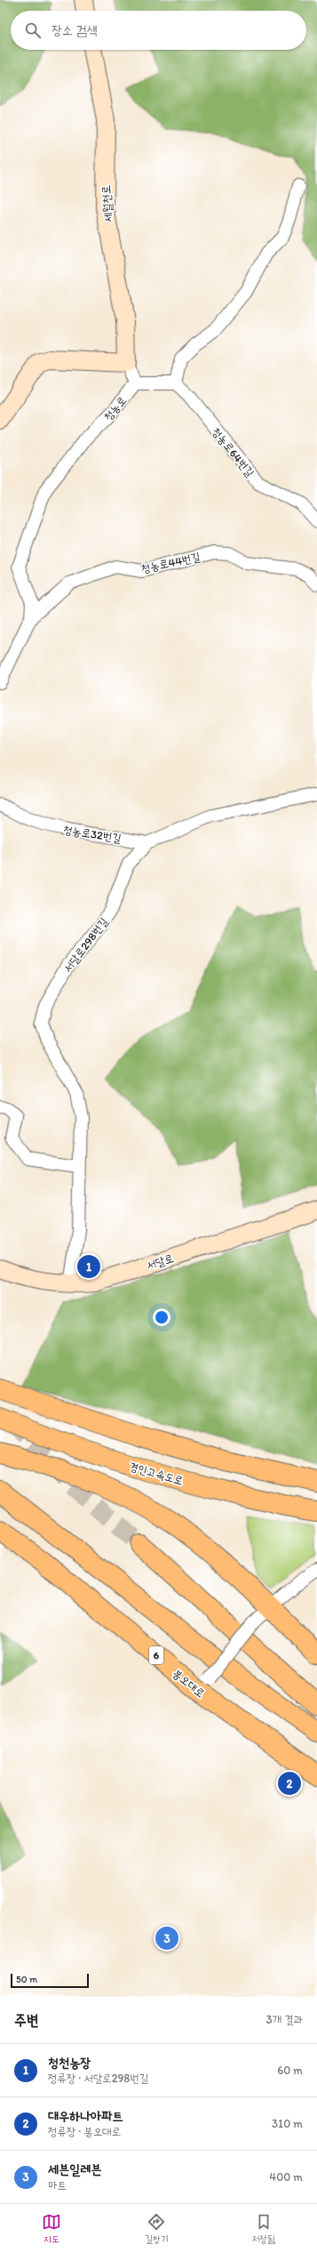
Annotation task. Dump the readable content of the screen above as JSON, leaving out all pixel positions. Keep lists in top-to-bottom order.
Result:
{
  "streets": {
    "main road": ["경인고속도로", "6", "봉오대로"],
    "street": [
      "세월천로",
      "청농로",
      "청농로64번길",
      "청농로44번길",
      "청농로32번길",
      "서달로298번길",
      "서달로"
    ]
  },
  "crossings": [
    ["세월천로", "청농로"],
    ["청농로", "청농로44번길"],
    ["청농로32번길", "서달로298번길"],
    ["서달로298번길", "서달로"]
  ],
  "scale_bar": "50 m",
  "page": {
    "search": "장소 검색",
    "pins": ["1", "2", "3"],
    "scale": "50 m",
    "heading": ["주변", "3개 결과"],
    "list": [
      {
        "mark": "1",
        "name": "청천농장",
        "note": "정류장 · 서달로298번길",
        "value": "60 m"
      },
      {
        "mark": "2",
        "name": "대우하나아파트",
        "note": "정류장 · 봉오대로",
        "value": "310 m"
      },
      {
        "mark": "3",
        "name": "세븐일레븐",
        "note": "마트",
        "value": "400 m"
      }
    ],
    "nav": ["지도", "길찾기", "저장됨"]
  }
}
